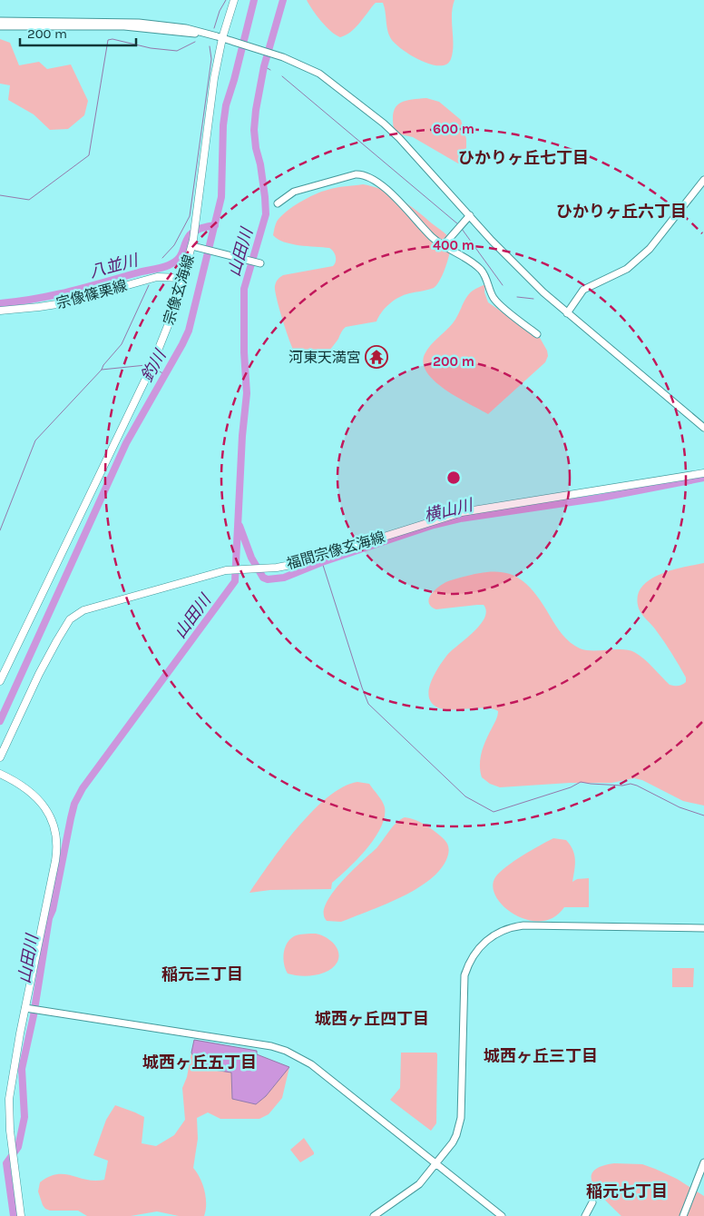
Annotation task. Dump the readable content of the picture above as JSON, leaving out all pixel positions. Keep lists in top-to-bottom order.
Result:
{
  "streets": {
    "main road": ["宗像玄海線", "宗像篠栗線", "福間宗像玄海線"]
  },
  "crossings": [
    ["宗像玄海線", "宗像篠栗線"]
  ],
  "districts": [
    "ひかりヶ丘七丁目",
    "ひかりヶ丘六丁目",
    "稲元三丁目",
    "城西ヶ丘四丁目",
    "城西ヶ丘三丁目",
    "城西ヶ丘五丁目",
    "稲元七丁目"
  ],
  "water": [
    "山田川",
    "八並川",
    "釣川",
    "横山川"
  ],
  "places": {
    "temple": ["河東天満宮"]
  },
  "scale_bar": "200 m",
  "rings": ["600 m", "400 m", "200 m"]
}
